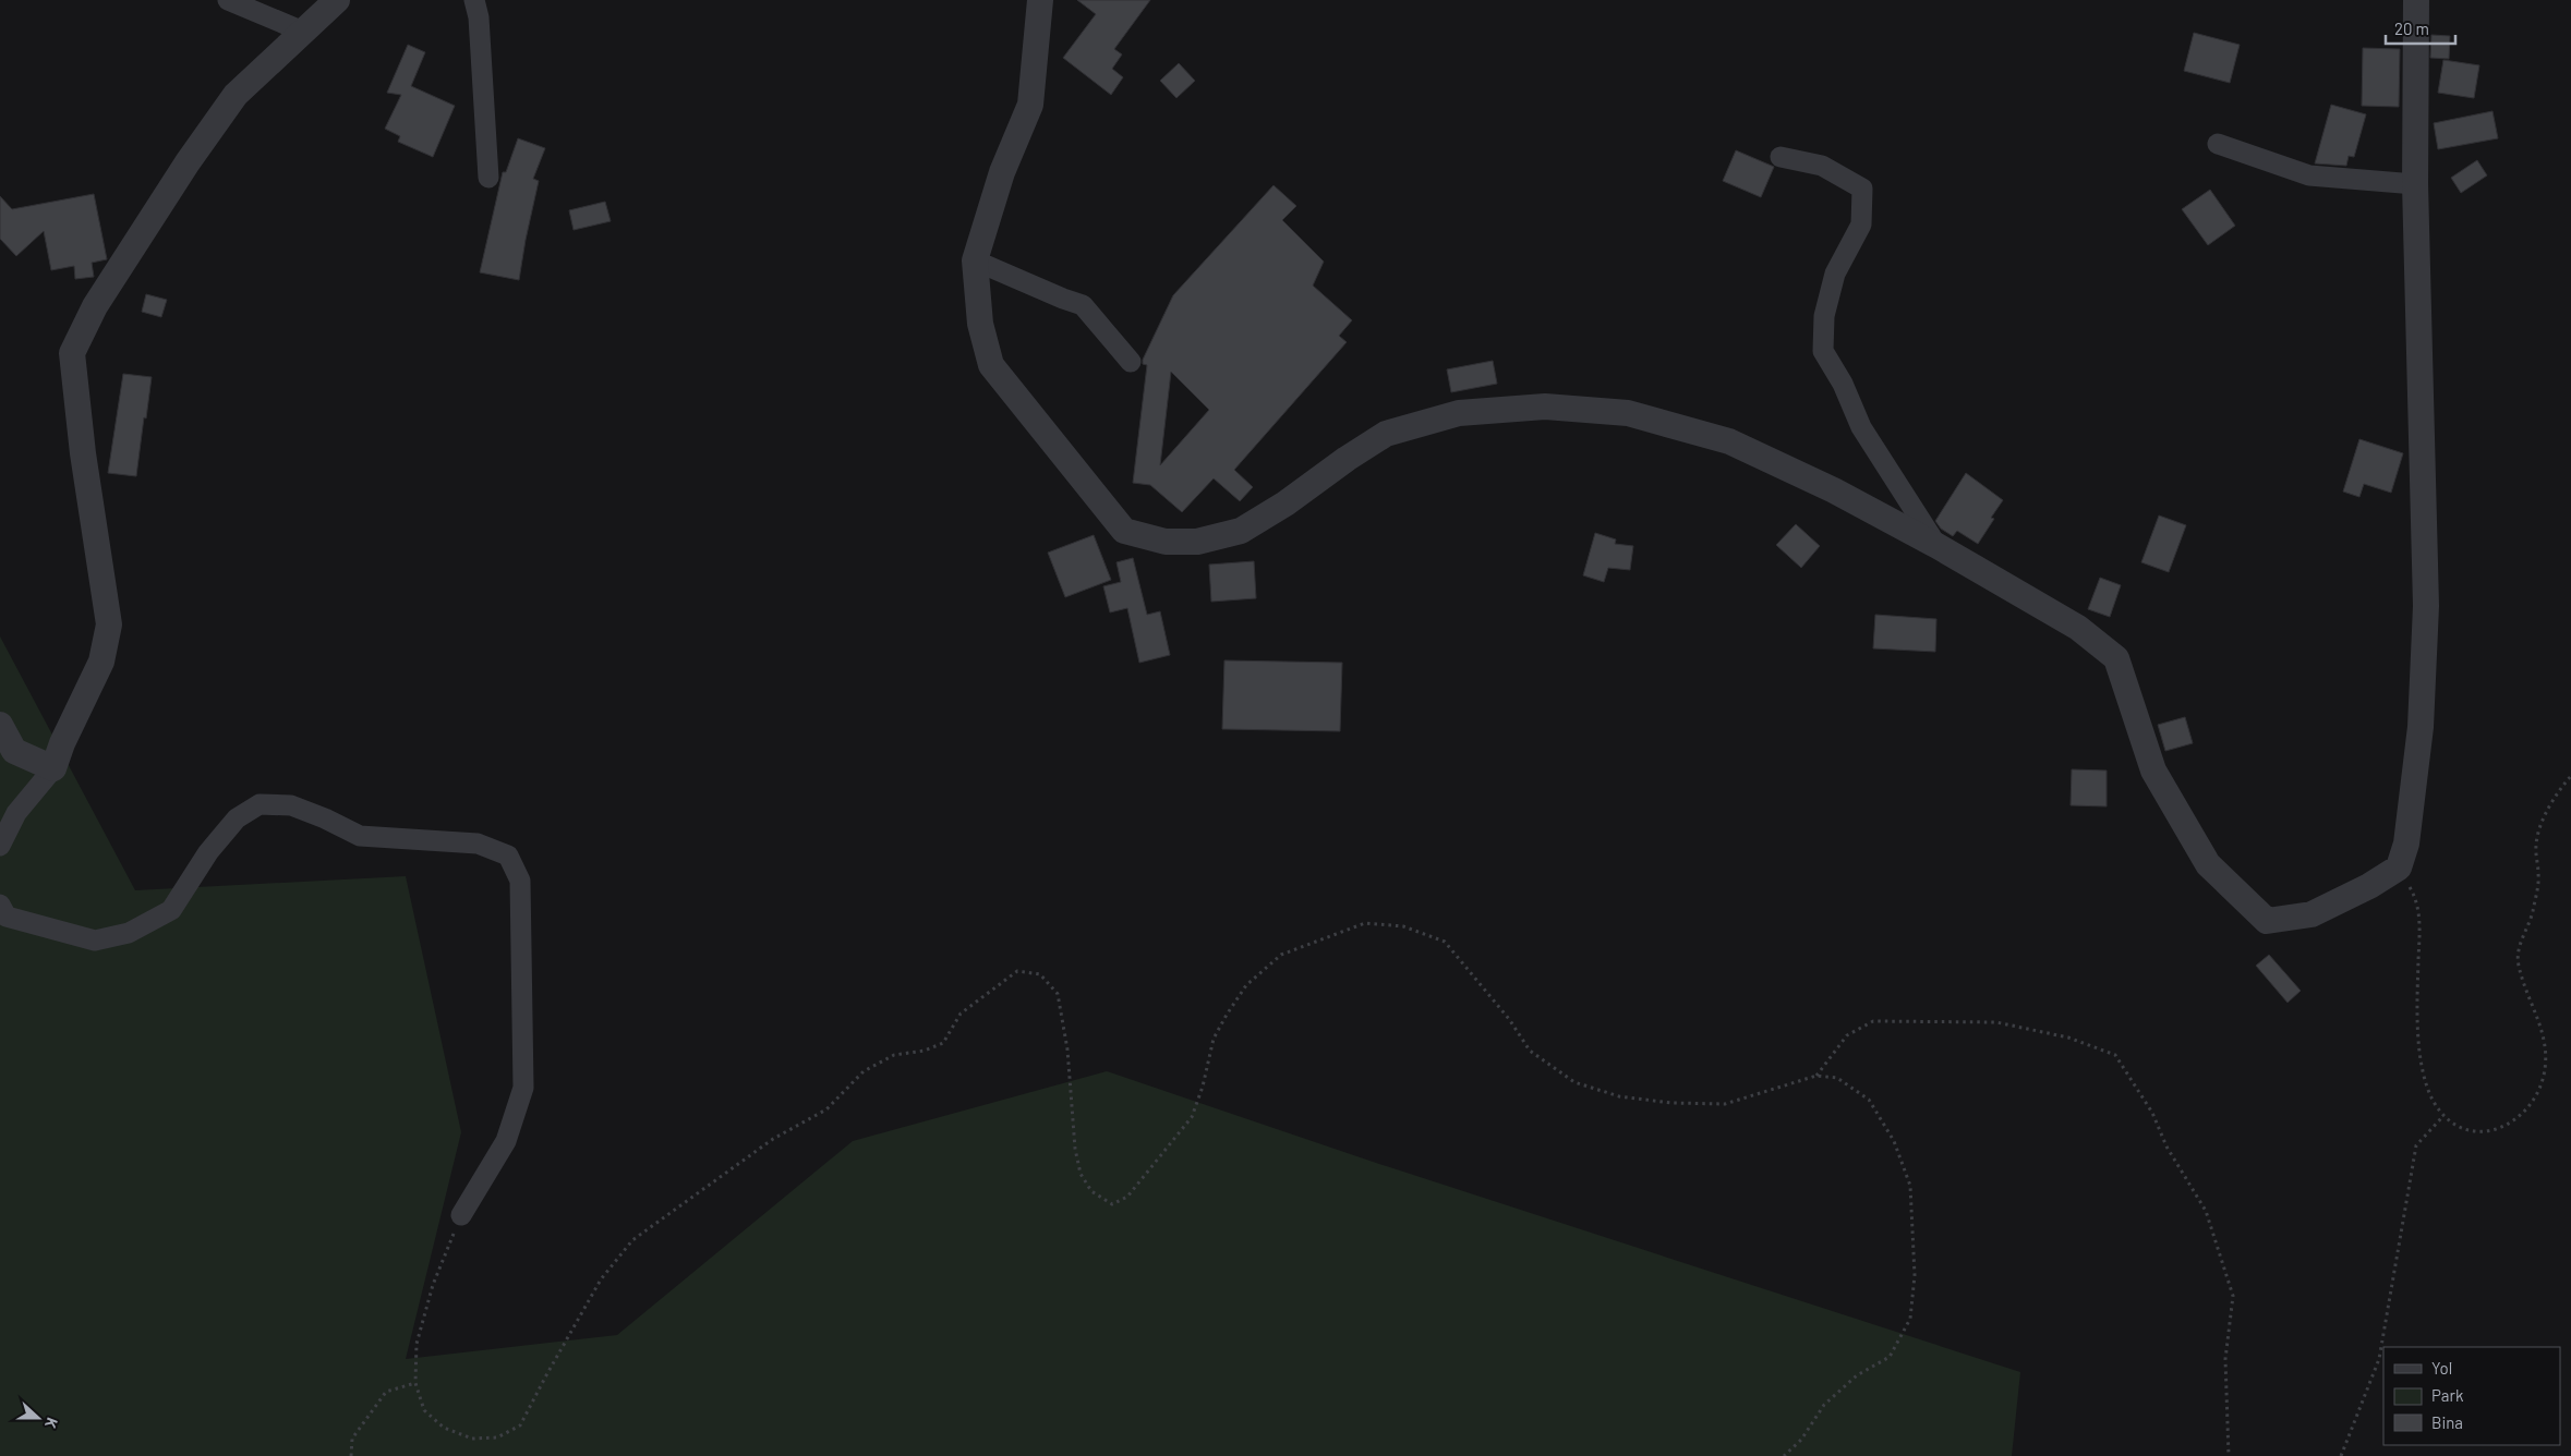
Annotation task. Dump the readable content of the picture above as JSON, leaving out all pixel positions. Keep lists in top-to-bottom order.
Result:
{
  "legend": ["Yol", "Park", "Bina"],
  "scale_bar": "20 m",
  "north": "right"
}
